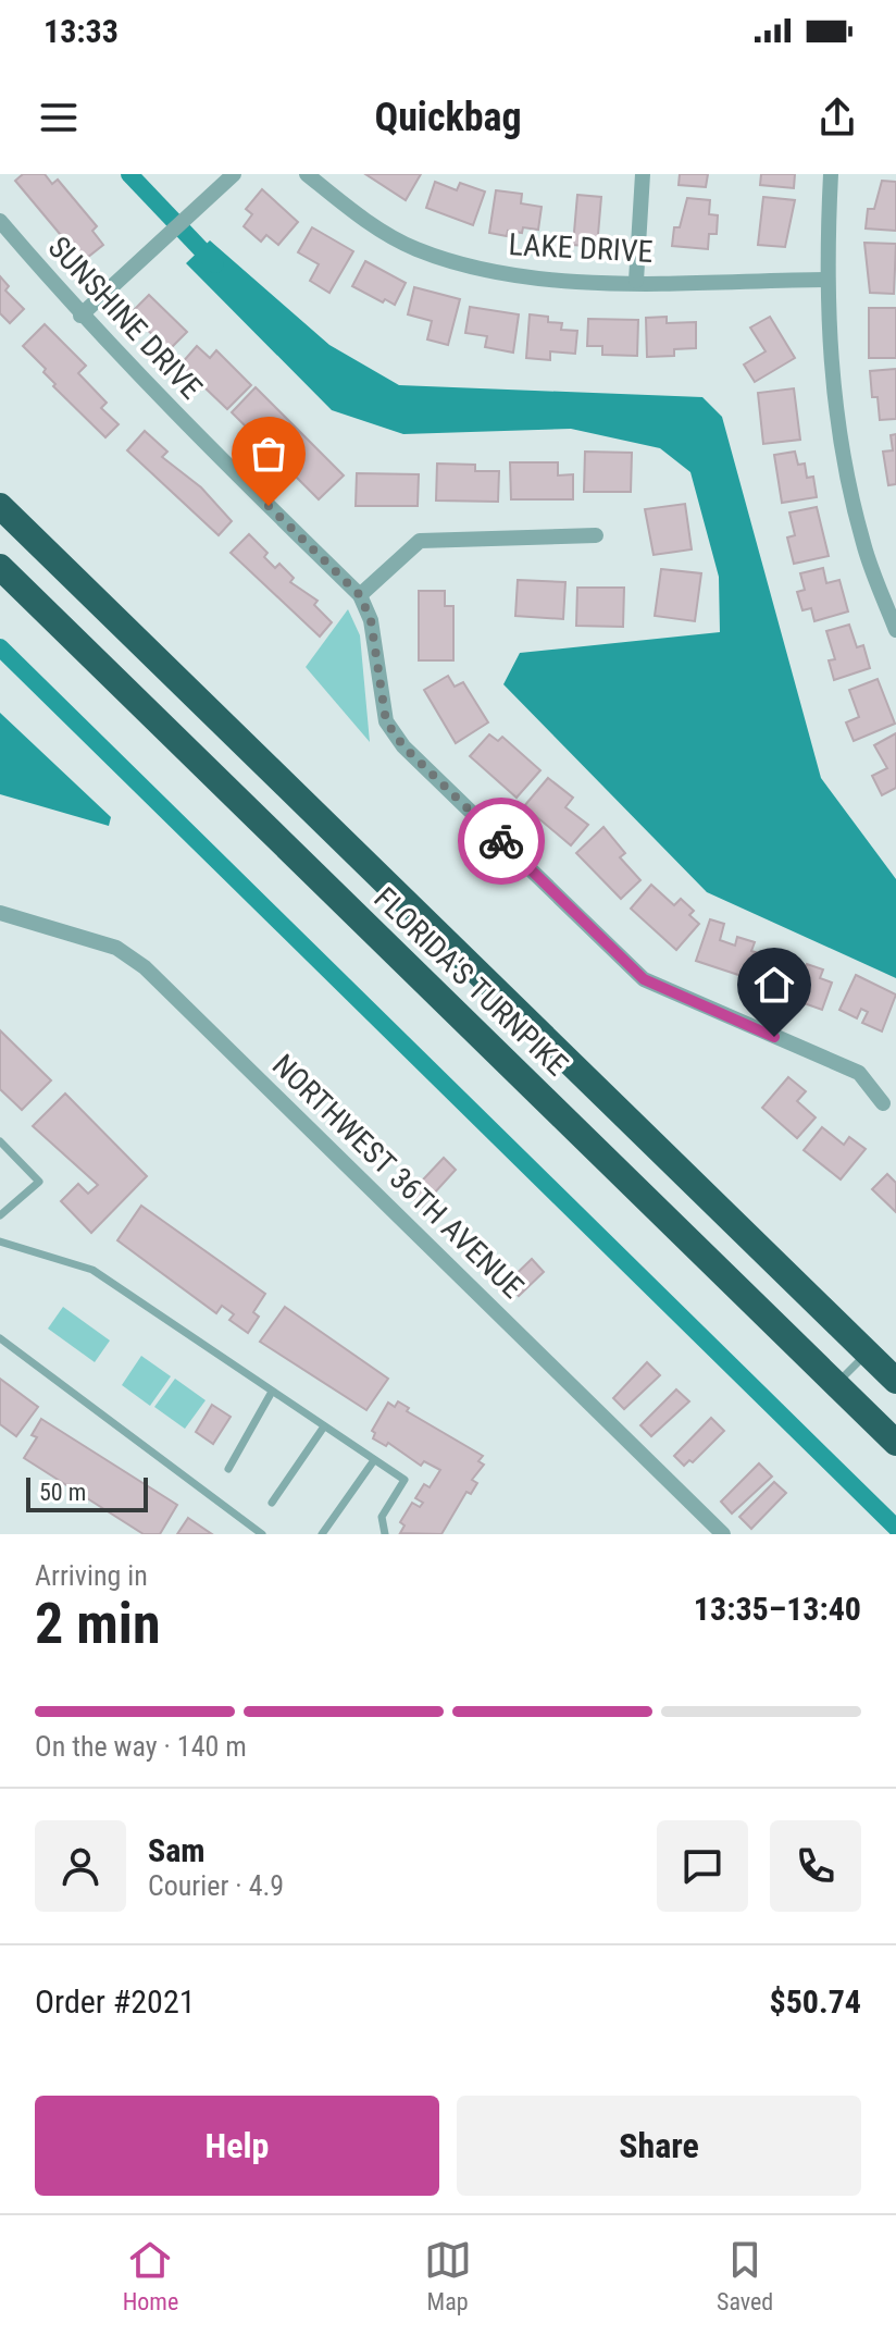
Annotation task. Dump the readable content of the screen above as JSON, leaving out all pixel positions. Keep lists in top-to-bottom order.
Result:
{
  "streets": {
    "highway": ["FLORIDA'S TURNPIKE"],
    "street": ["LAKE DRIVE", "SUNSHINE DRIVE", "NORTHWEST 36TH AVENUE"]
  },
  "scale_bar": "50 m",
  "page": {
    "status": "13:33",
    "header": "Quickbag",
    "scale": "50 m",
    "heading": ["2 min", "Arriving in", "13:35–13:40"],
    "panel": [
      "Sam",
      "Courier · 4.9",
      "Order #2021",
      "$50.74"
    ],
    "bar": "On the way · 140 m",
    "buttons": ["Help", "Share"],
    "tabs": ["Home", "Map", "Saved"]
  }
}
